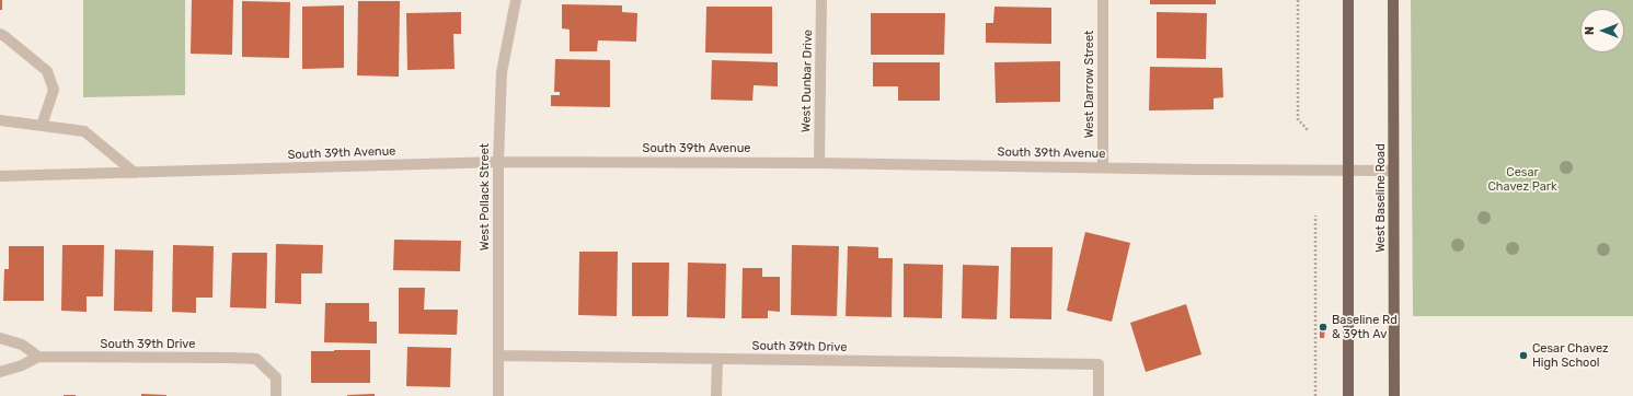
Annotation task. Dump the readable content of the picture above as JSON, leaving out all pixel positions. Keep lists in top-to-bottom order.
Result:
{
  "streets": {
    "main road": ["West Baseline Road"],
    "street": [
      "West Dunbar Drive",
      "West Darrow Street",
      "South 39th Avenue",
      "West Pollack Street",
      "South 39th Drive"
    ]
  },
  "crossings": [
    ["West Dunbar Drive", "South 39th Avenue"],
    ["West Darrow Street", "South 39th Avenue"],
    ["South 39th Avenue", "West Pollack Street"],
    ["South 39th Avenue", "West Baseline Road"],
    ["West Pollack Street", "South 39th Drive"]
  ],
  "parks": ["Cesar Chavez Park"],
  "places": ["Baseline Rd & 39th Av", "Cesar Chavez High School"],
  "north": "left"
}
